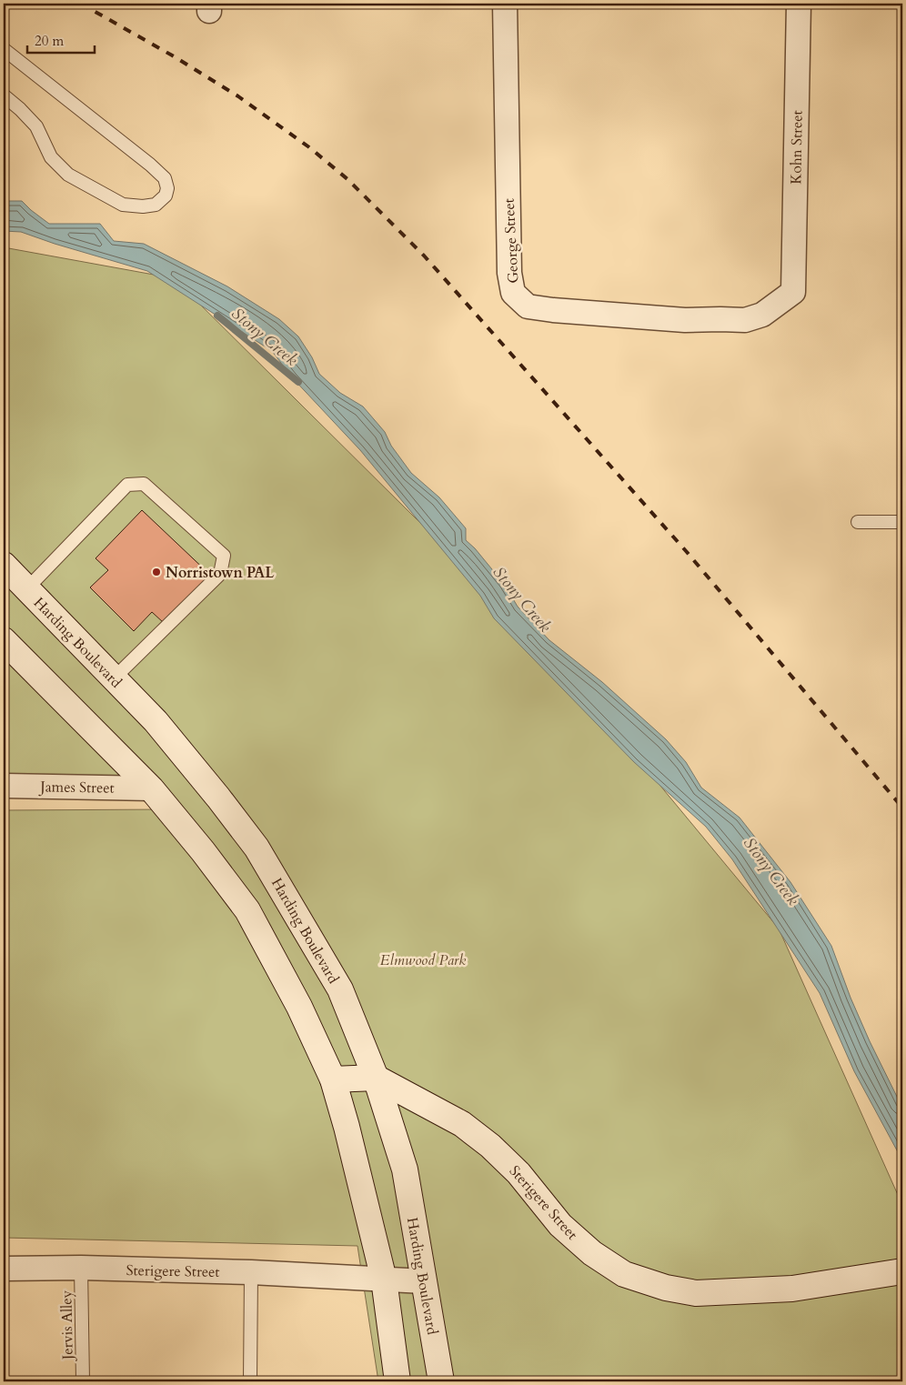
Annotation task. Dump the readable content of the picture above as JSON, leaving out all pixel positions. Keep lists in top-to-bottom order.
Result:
{
  "streets": {
    "street": [
      "Kohn Street",
      "George Street",
      "Harding Boulevard",
      "James Street",
      "Sterigere Street"
    ],
    "lane": ["Jervis Alley"]
  },
  "crossings": [
    ["Kohn Street", "George Street"],
    ["Harding Boulevard", "Sterigere Street"],
    ["Sterigere Street", "Jervis Alley"]
  ],
  "water": ["Stony Creek"],
  "parks": ["Elmwood Park"],
  "places": ["Norristown PAL"],
  "scale_bar": "20 m"
}
